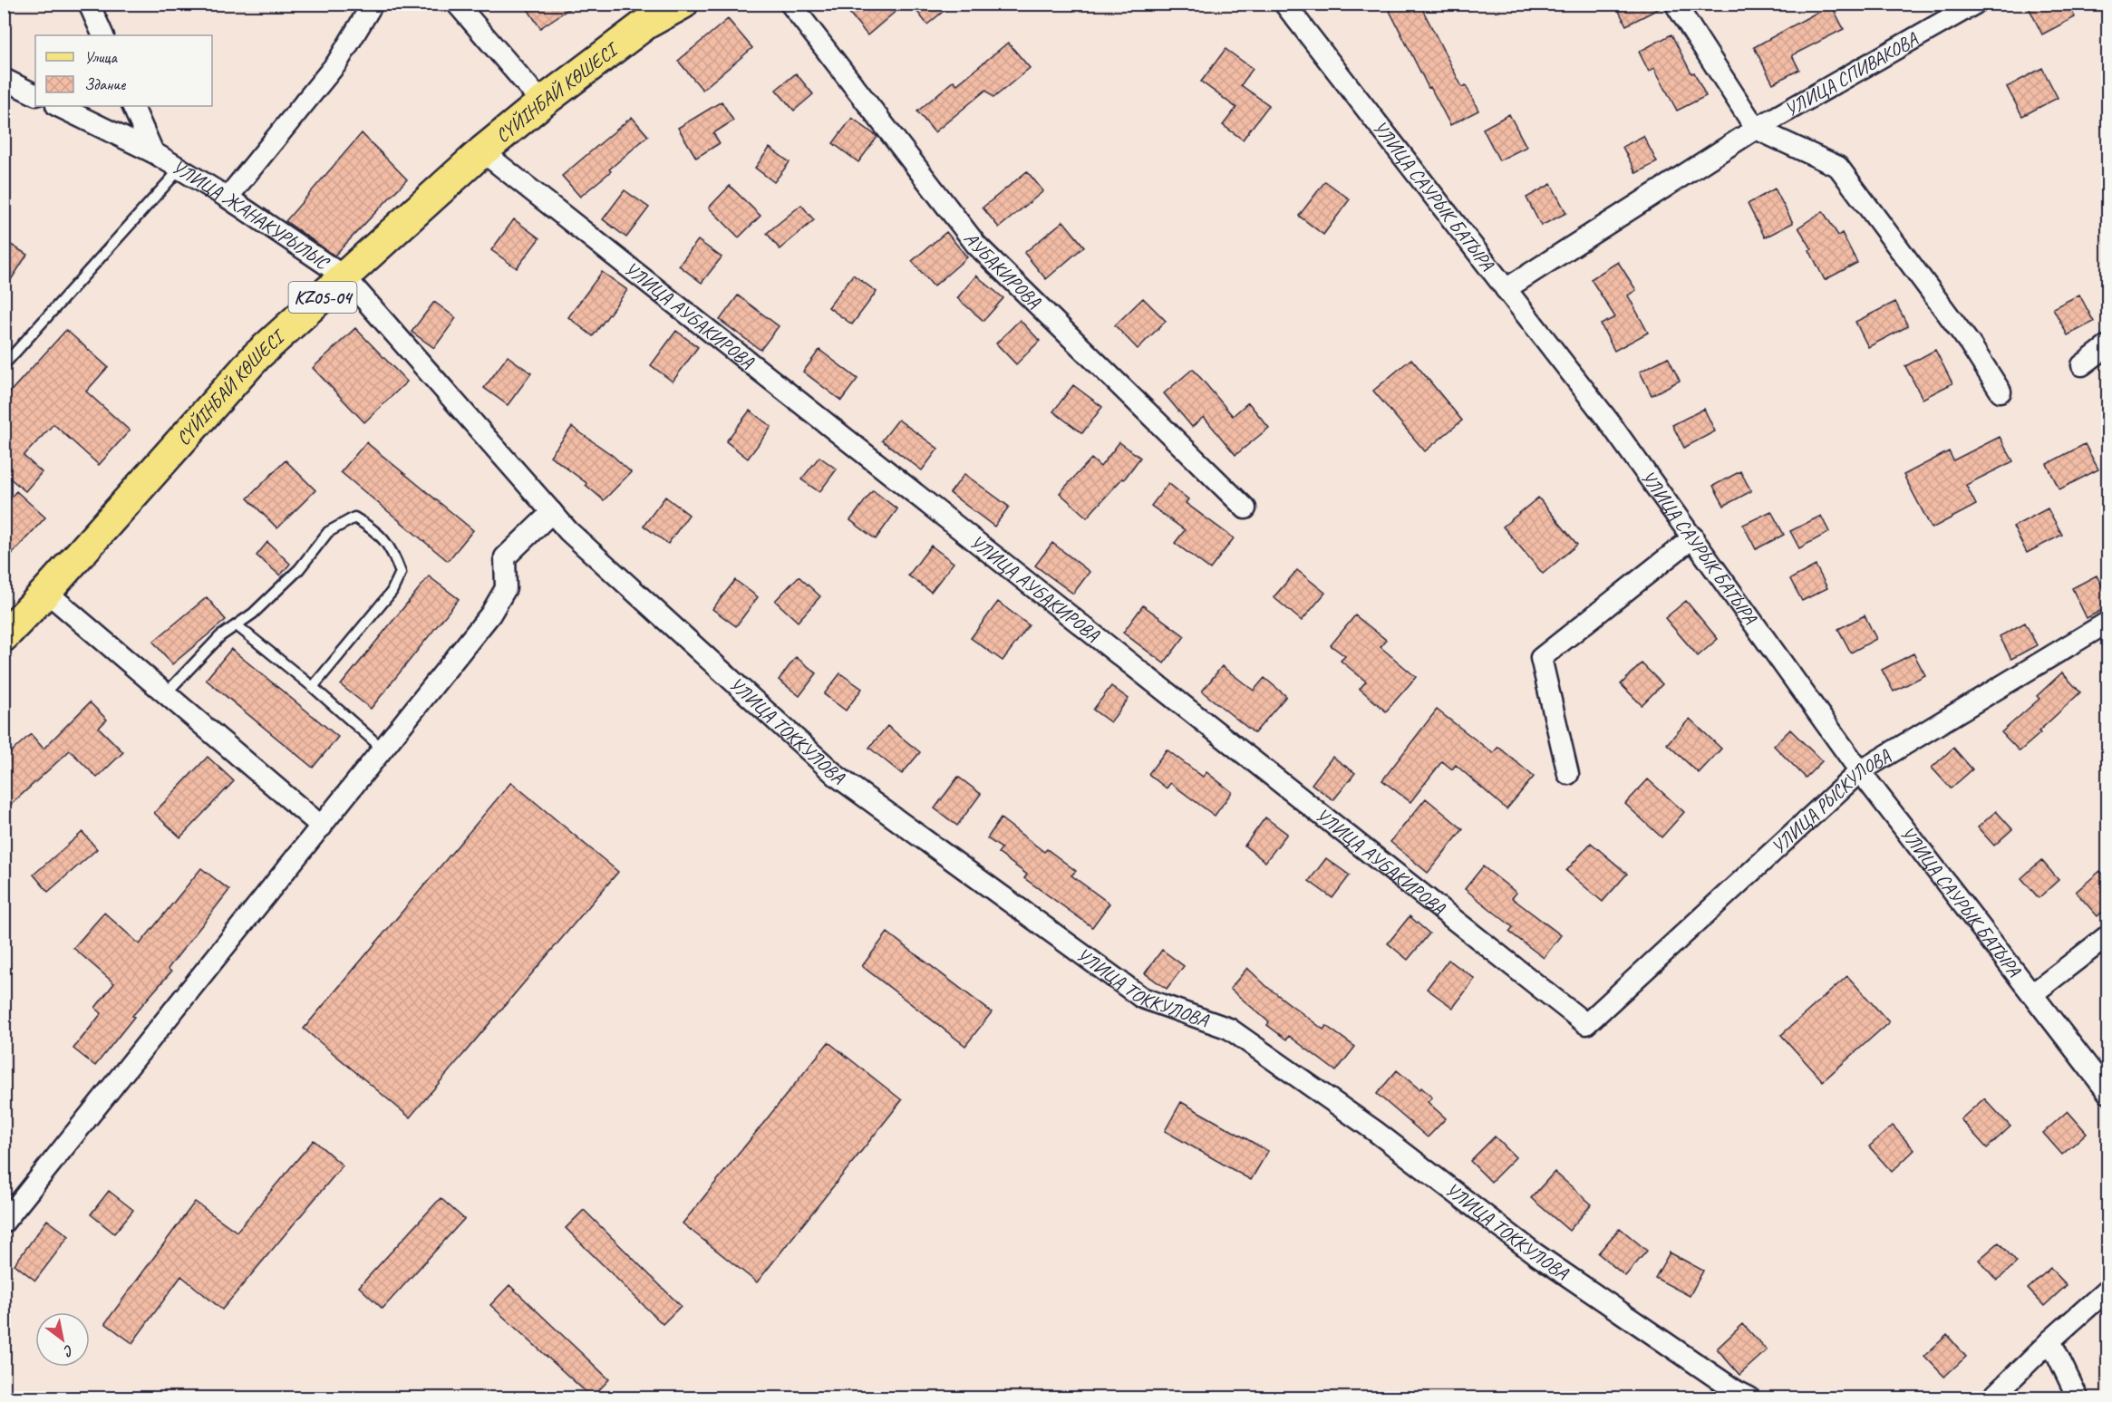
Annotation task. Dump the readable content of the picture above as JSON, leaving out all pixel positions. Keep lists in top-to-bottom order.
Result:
{
  "streets": {
    "main road": ["СҮЙІНБАЙ КӨШЕСІ", "KZ05-04"],
    "street": [
      "УЛИЦА СПИВАКОВА",
      "УЛИЦА САУРЫК БАТЫРА",
      "УЛИЦА ЖАНАКУРЫЛЫС",
      "АУБАКИРОВА",
      "УЛИЦА АУБАКИРОВА",
      "УЛИЦА ТОККУЛОВА",
      "УЛИЦА РЫСКУЛОВА"
    ]
  },
  "crossings": [
    ["УЛИЦА СПИВАКОВА", "УЛИЦА САУРЫК БАТЫРА"],
    ["СҮЙІНБАЙ КӨШЕСІ", "УЛИЦА ЖАНАКУРЫЛЫС"],
    ["СҮЙІНБАЙ КӨШЕСІ", "УЛИЦА АУБАКИРОВА"],
    ["УЛИЦА САУРЫК БАТЫРА", "УЛИЦА РЫСКУЛОВА"],
    ["УЛИЦА ЖАНАКУРЫЛЫС", "УЛИЦА ТОККУЛОВА"],
    ["УЛИЦА АУБАКИРОВА", "УЛИЦА РЫСКУЛОВА"]
  ],
  "legend": ["Улица", "Здание"],
  "north": "bottom right"
}
